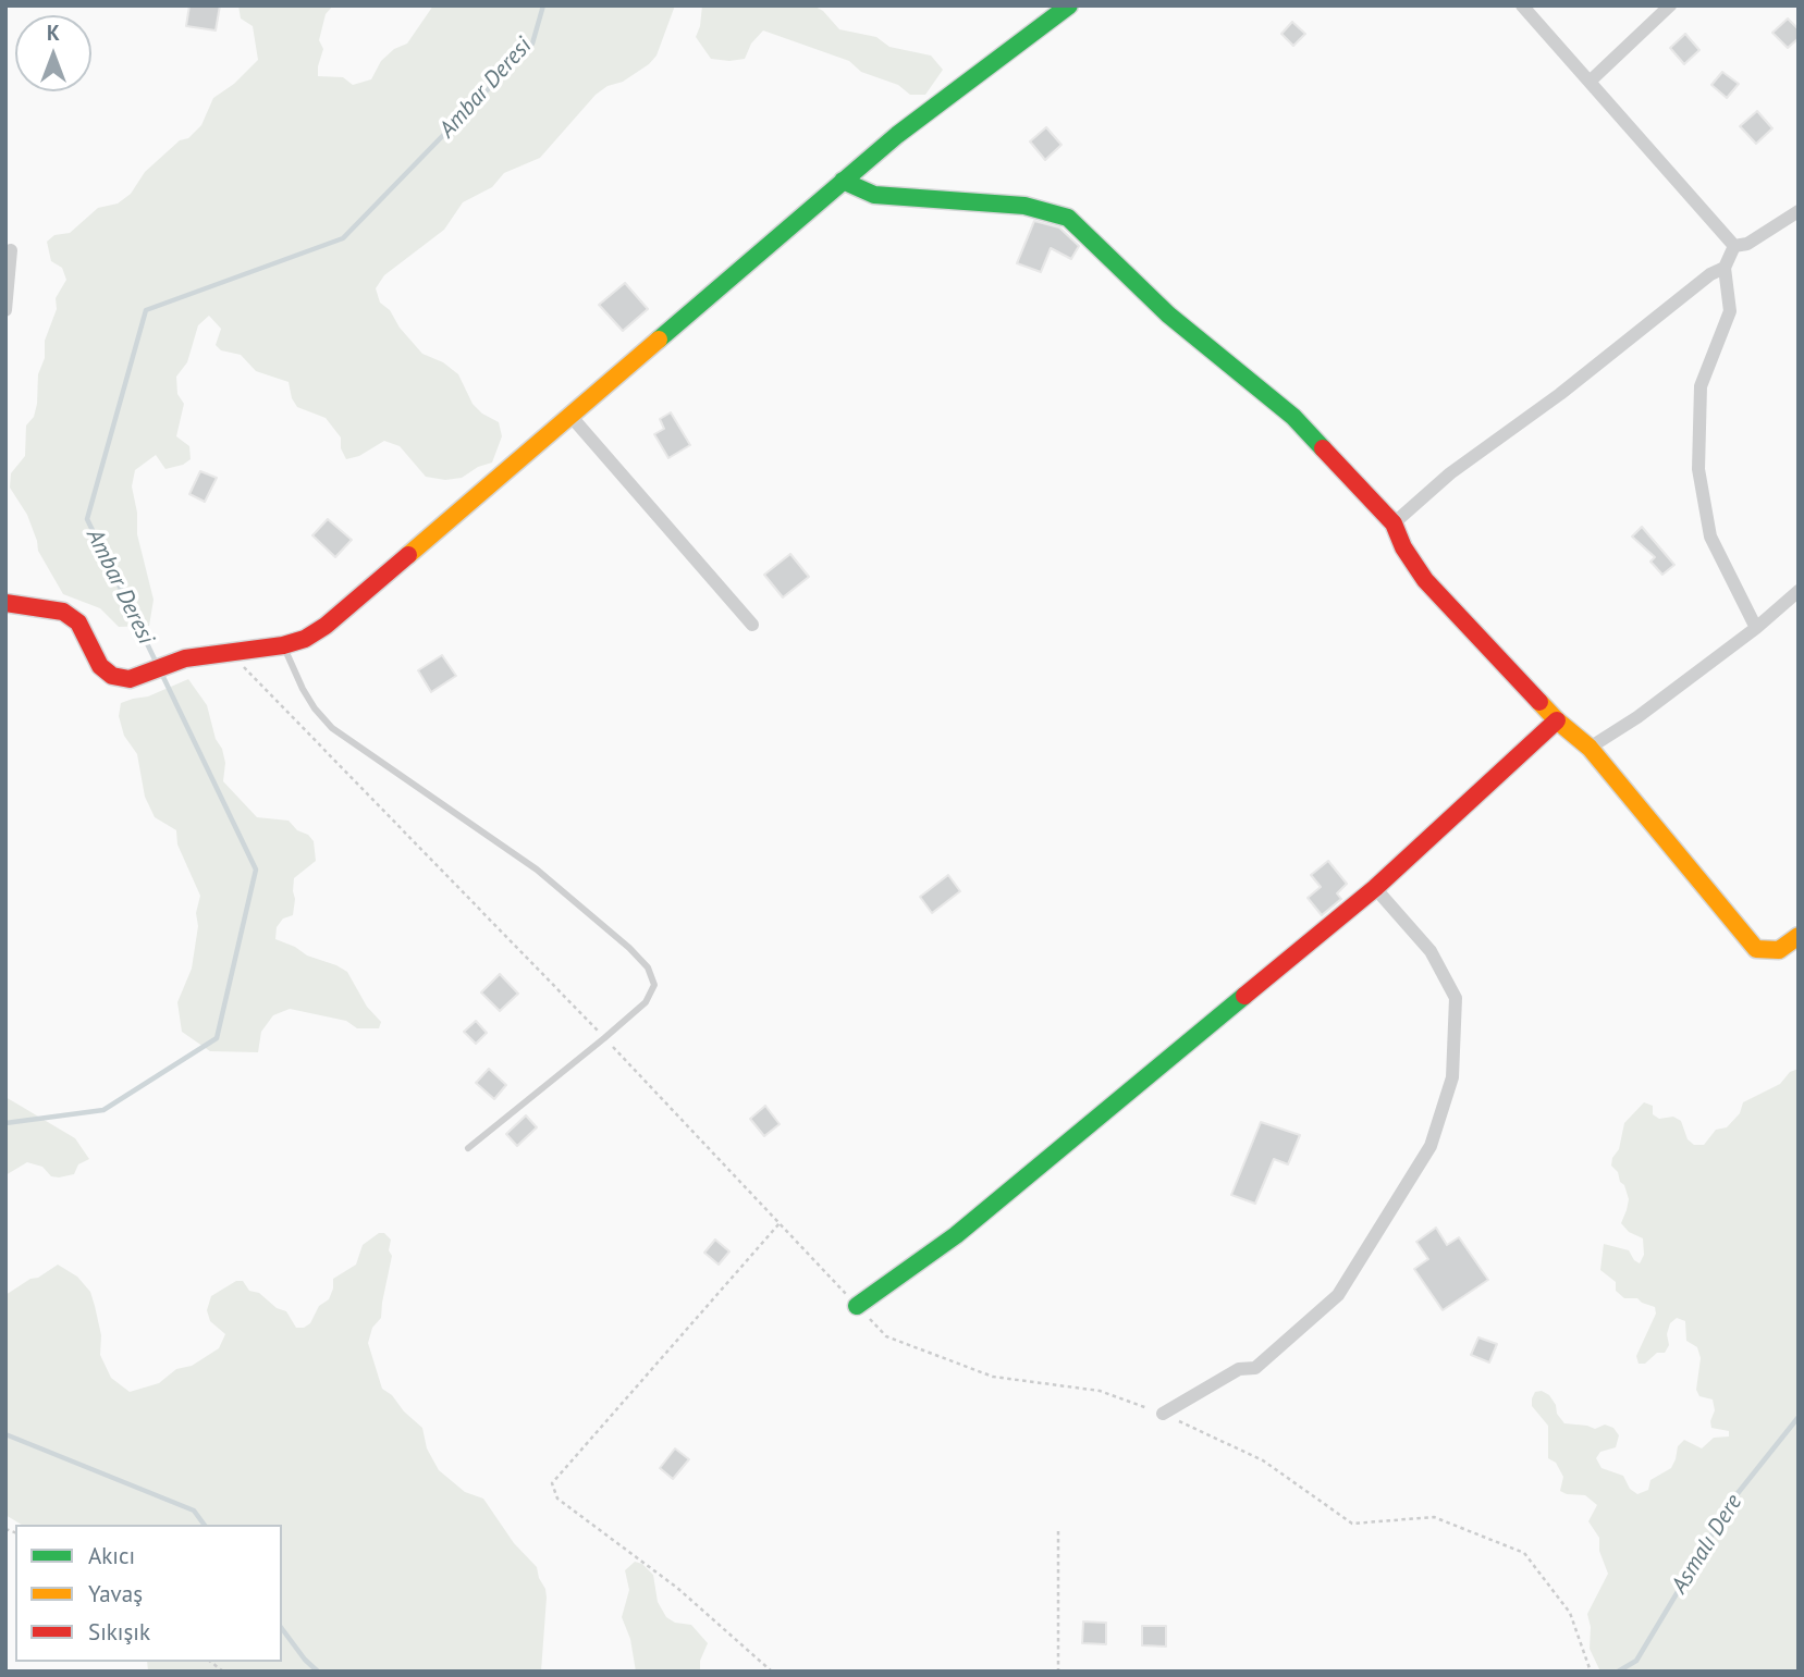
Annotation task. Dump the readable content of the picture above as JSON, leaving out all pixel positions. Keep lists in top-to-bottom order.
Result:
{
  "water": ["Ambar Deresi", "Asmalı Dere"],
  "legend": ["Akıcı", "Yavaş", "Sıkışık"],
  "north": "top"
}
